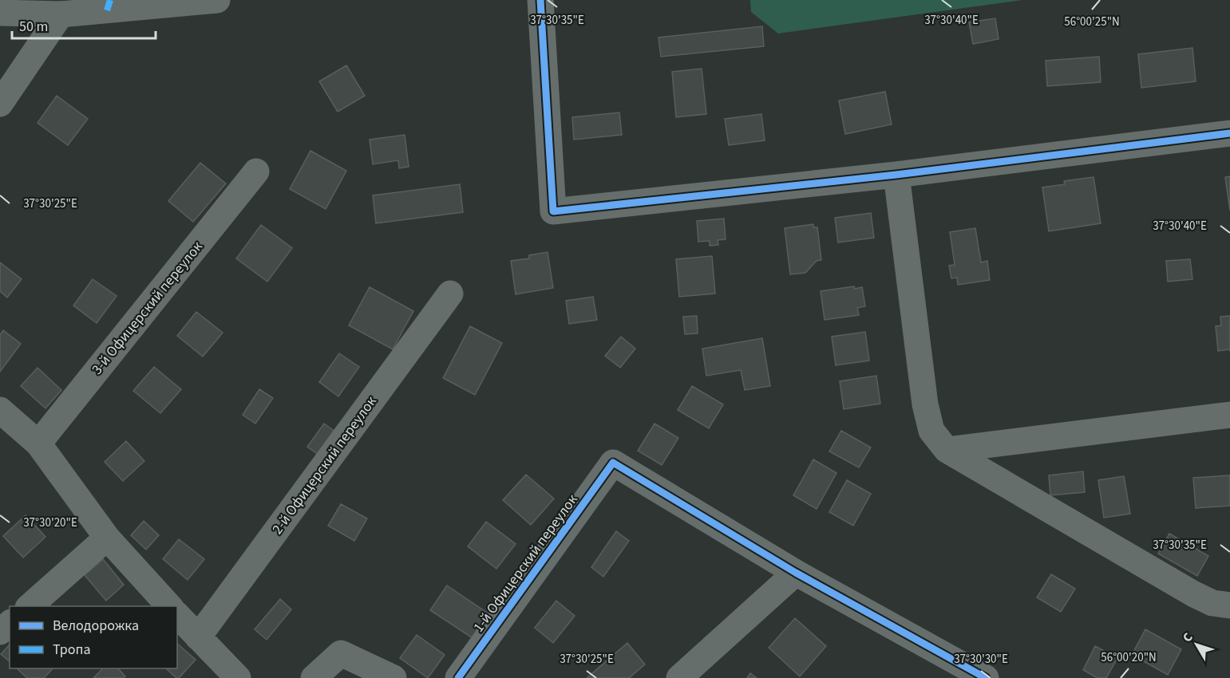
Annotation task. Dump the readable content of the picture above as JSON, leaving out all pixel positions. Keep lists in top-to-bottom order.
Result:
{
  "streets": {
    "street": ["3-й Офицерский переулок", "2-й Офицерский переулок", "1-й Офицерский переулок"]
  },
  "legend": ["Велодорожка", "Тропа"],
  "scale_bar": "50 m",
  "north": "top left",
  "coordinates": [
    "37°30'35\"E",
    "37°30'40\"E",
    "56°00'25\"N",
    "37°30'25\"E",
    "37°30'20\"E",
    "56°00'20\"N",
    "37°30'30\"E"
  ]
}
